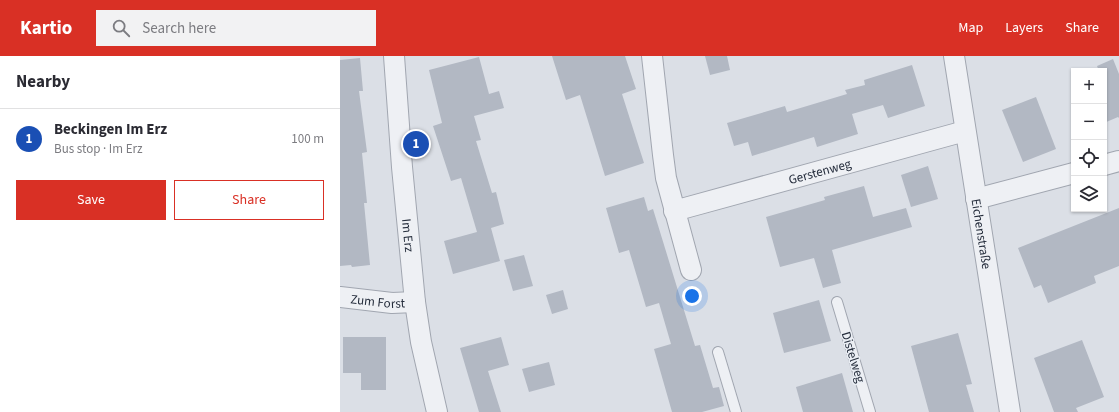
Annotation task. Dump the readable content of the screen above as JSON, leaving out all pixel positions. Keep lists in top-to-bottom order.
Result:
{
  "streets": {
    "street": [
      "Gerstenweg",
      "Eichenstraße",
      "Im Erz",
      "Zum Forst"
    ],
    "lane": ["Distelweg"]
  },
  "crossings": [
    ["Gerstenweg", "Eichenstraße"],
    ["Im Erz", "Zum Forst"]
  ],
  "page": {
    "header": "Kartio",
    "search": "Search here",
    "nav": ["Map", "Layers", "Share"],
    "heading": "Nearby",
    "map_buttons": ["+", "−"],
    "list": [
      {
        "mark": "1",
        "name": "Beckingen Im Erz",
        "note": "Bus stop · Im Erz",
        "value": "100 m"
      }
    ],
    "pins": "1",
    "buttons": ["Save", "Share"]
  }
}
